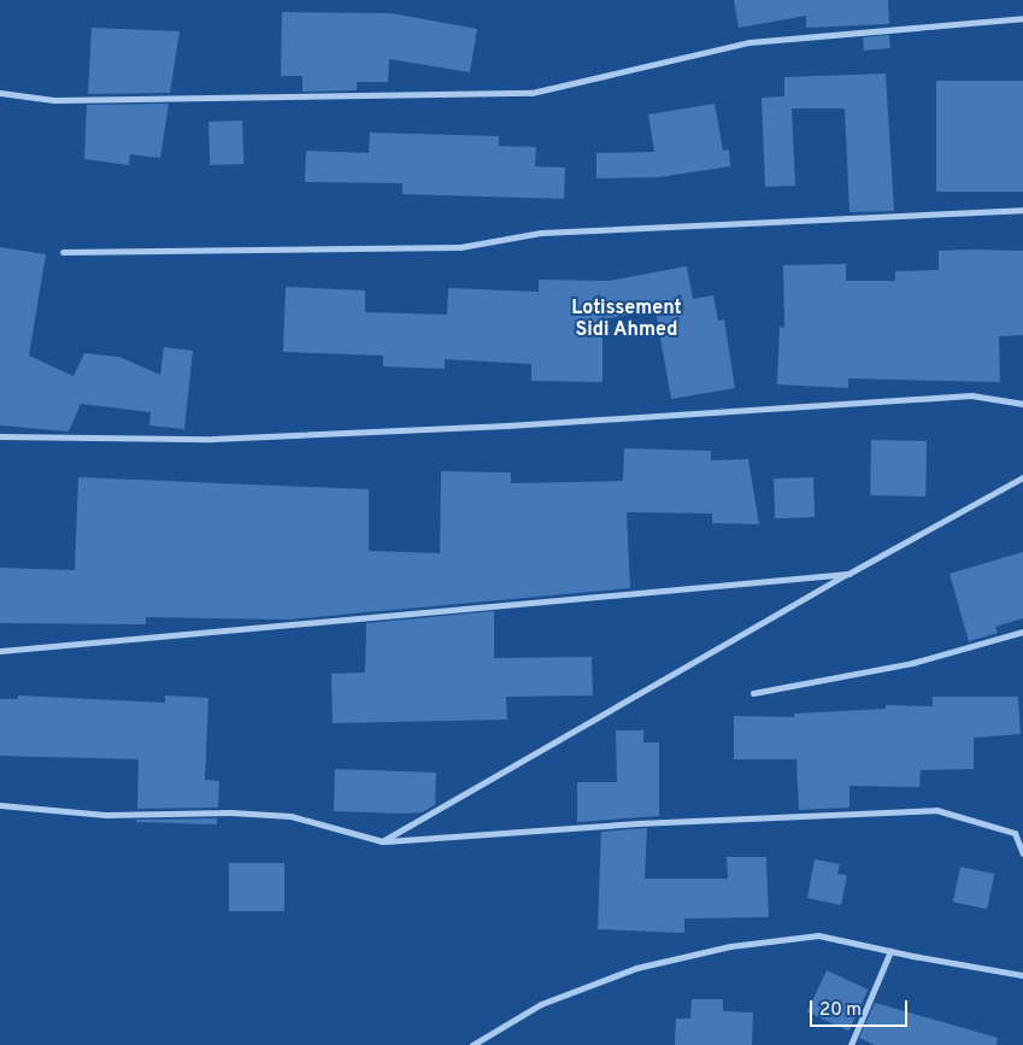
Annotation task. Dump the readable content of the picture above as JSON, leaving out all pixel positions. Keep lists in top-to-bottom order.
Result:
{
  "districts": ["Lotissement Sidi Ahmed"],
  "scale_bar": "20 m"
}
